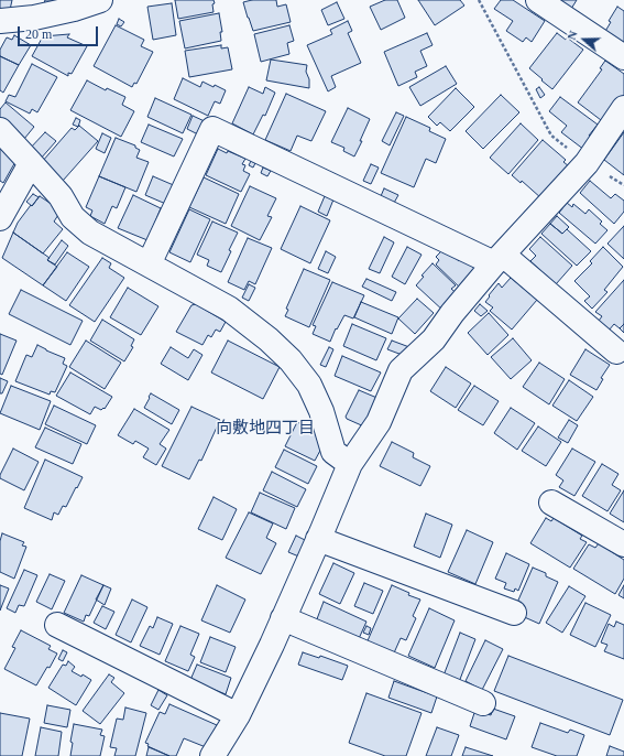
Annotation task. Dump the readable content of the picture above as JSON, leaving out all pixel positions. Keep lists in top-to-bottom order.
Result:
{
  "districts": ["向敷地四丁目"],
  "scale_bar": "20 m",
  "north": "left"
}
